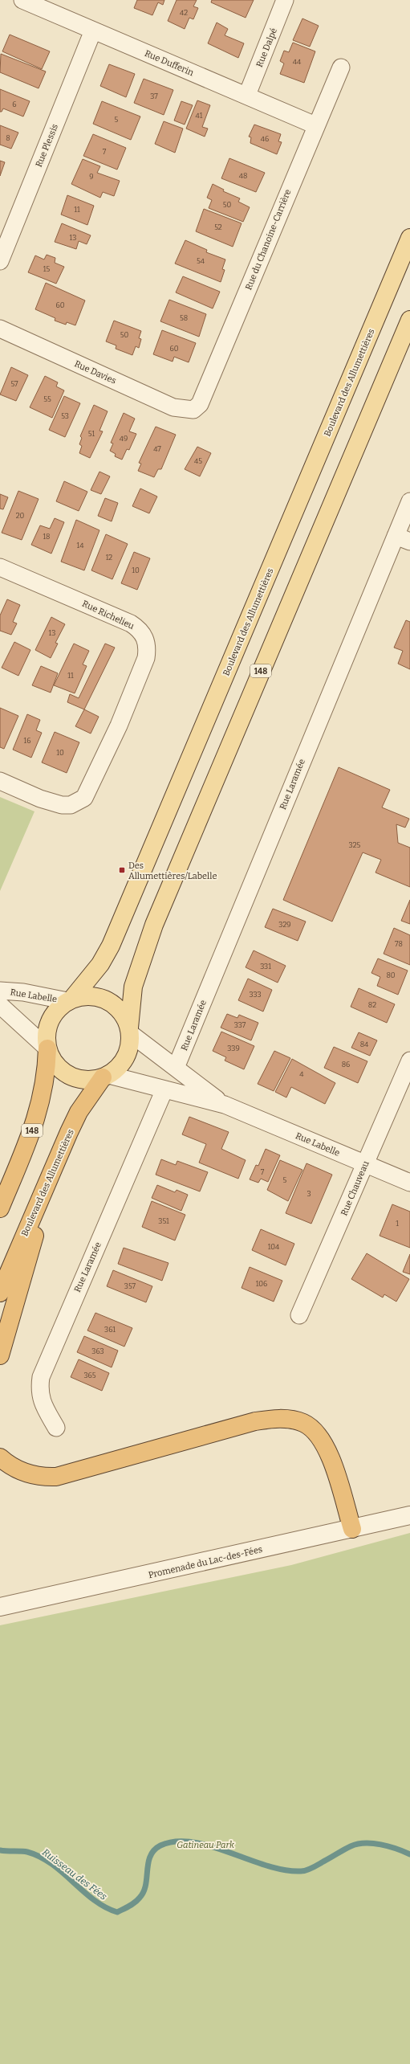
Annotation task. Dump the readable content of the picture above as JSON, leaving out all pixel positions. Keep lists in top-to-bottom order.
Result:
{
  "streets": {
    "highway": ["Boulevard des Allumettières", "148"],
    "street": [
      "Rue Dalpé",
      "Rue Dufferin",
      "Rue Plessis",
      "Rue du Chanoine-Carrière",
      "Rue Davies",
      "Rue Richelieu",
      "Rue Laramée",
      "Rue Labelle",
      "Rue Chauveau",
      "Promenade du Lac-des-Fées"
    ]
  },
  "crossings": [
    ["Rue Dalpé", "Rue Dufferin"],
    ["Rue Dufferin", "Rue Plessis"],
    ["Rue Dufferin", "Rue du Chanoine-Carrière"],
    ["Rue du Chanoine-Carrière", "Rue Davies"],
    ["Boulevard des Allumettières", "148"],
    ["Boulevard des Allumettières", "Rue Labelle"],
    ["148", "Rue Labelle"],
    ["Rue Laramée", "Rue Labelle"],
    ["Rue Labelle", "Rue Chauveau"]
  ],
  "water": ["Ruisseau des Fées"],
  "parks": ["Gatineau Park"],
  "places": {
    "transit": ["Des Allumettières/Labelle"]
  },
  "house_numbers": [
    "42",
    "44",
    "37",
    "6",
    "41",
    "5",
    "8",
    "46",
    "7",
    "48",
    "9",
    "50",
    "11",
    "52",
    "13",
    "54",
    "15",
    "60",
    "58",
    "50",
    "60",
    "57",
    "55",
    "53",
    "51",
    "49",
    "47",
    "45",
    "20",
    "18",
    "14",
    "12",
    "10",
    "13",
    "11",
    "16",
    "10",
    "325",
    "329",
    "78",
    "331",
    "80",
    "333",
    "82",
    "337",
    "84",
    "339",
    "86",
    "4",
    "7",
    "5",
    "3",
    "351",
    "1",
    "104",
    "106",
    "357",
    "361",
    "363",
    "365"
  ]
}
